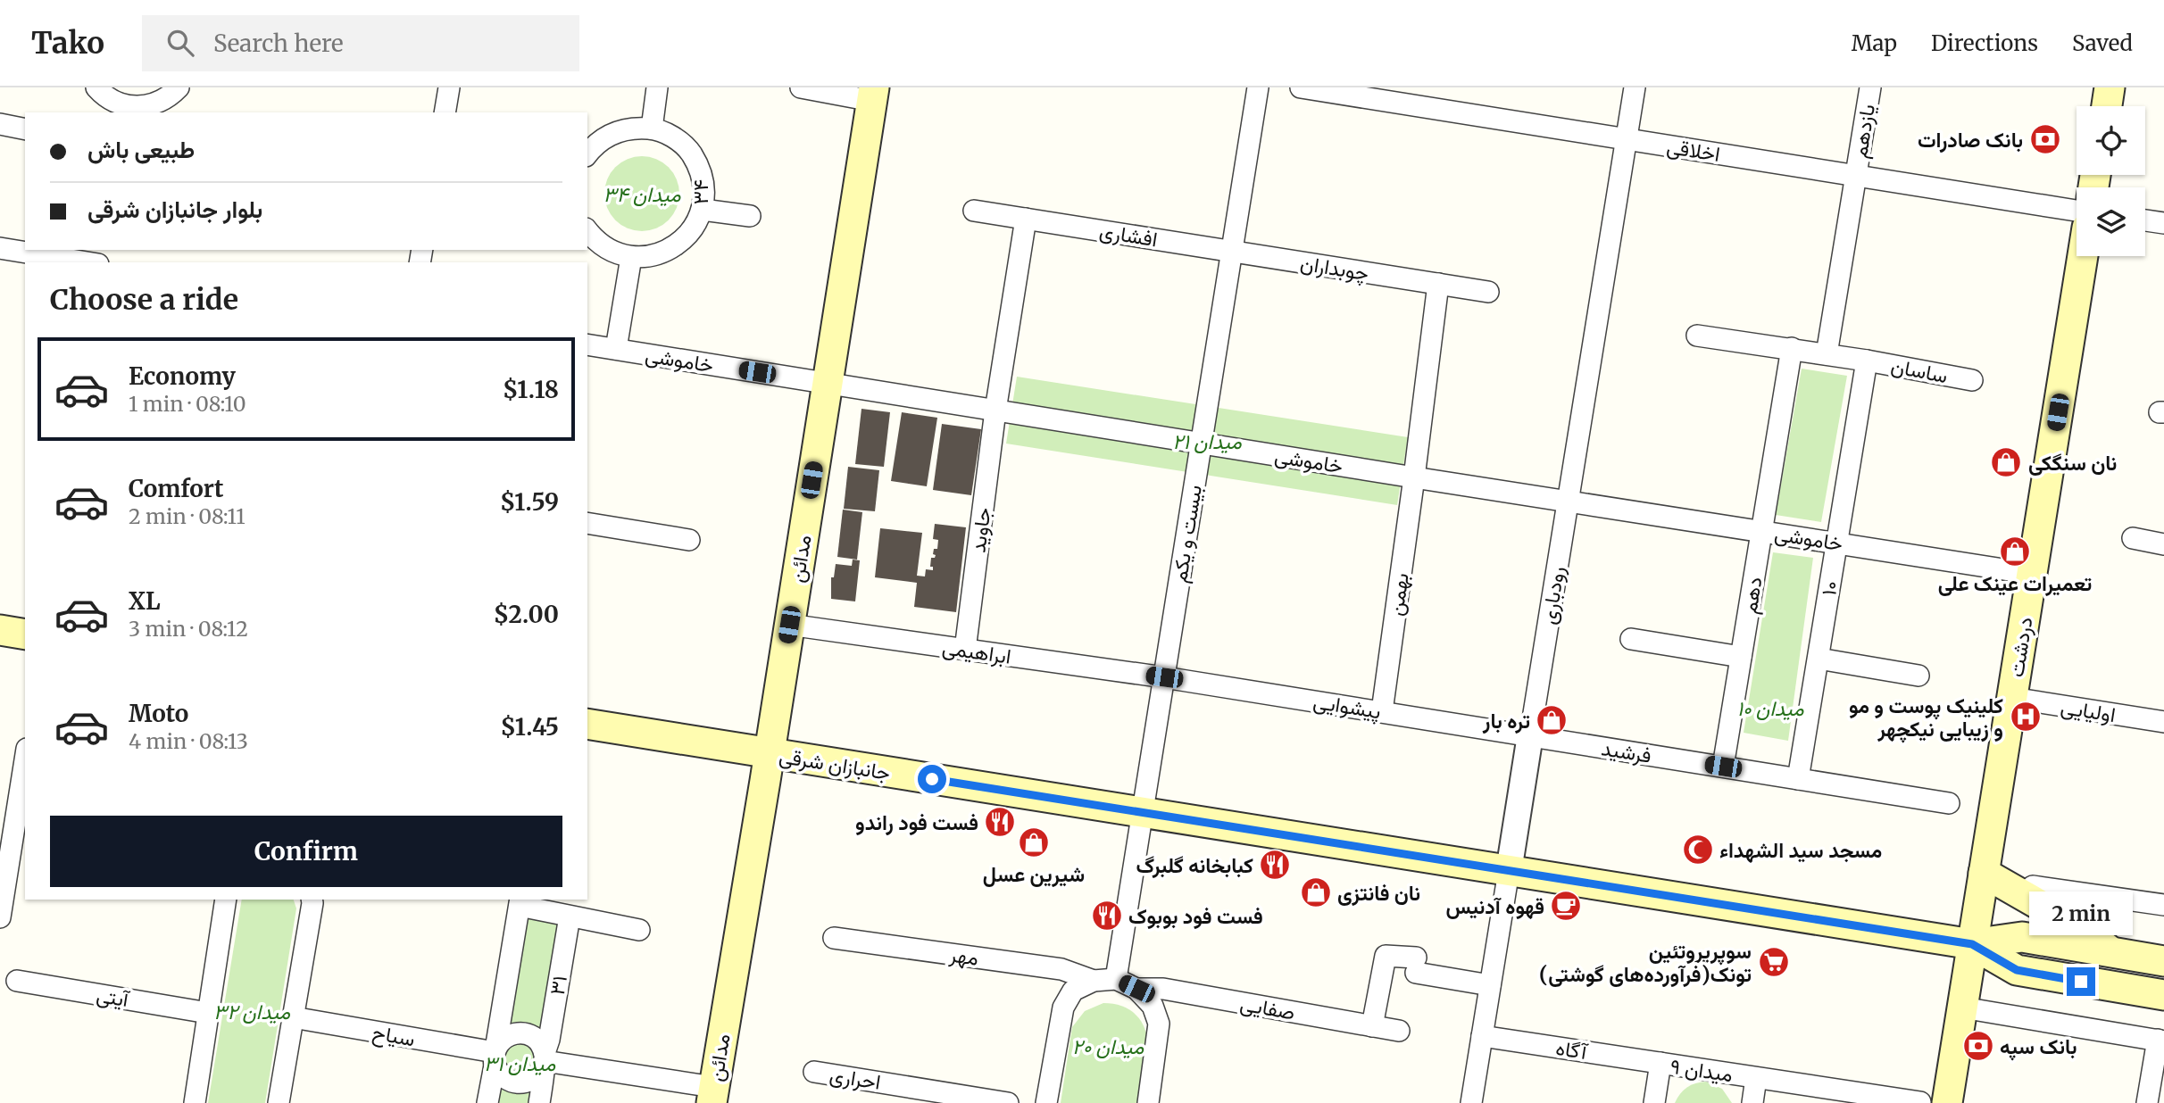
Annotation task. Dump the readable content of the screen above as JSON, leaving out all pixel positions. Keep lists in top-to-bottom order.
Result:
{
  "streets": {
    "main road": ["مدائن", "دردشت", "جانبازان شرقی"],
    "street": [
      "یازدهم",
      "اخلاقی",
      "۳۴",
      "افشاری",
      "چوبداران",
      "خاموشی",
      "ساسان",
      "جاوید",
      "بیست و یکم",
      "۱۰",
      "بهمن",
      "رودباری",
      "دهم",
      "ابراهیمی",
      "پیشوایی",
      "اولیایی",
      "فرشید",
      "مهر",
      "۳۱",
      "آیتی",
      "صفایی",
      "سیاح",
      "آگاه",
      "میدان ۹",
      "احراری"
    ]
  },
  "crossings": [
    ["یازدهم", "اخلاقی"],
    ["اخلاقی", "رودباری"],
    ["افشاری", "چوبداران"],
    ["افشاری", "بیست و یکم"],
    ["چوبداران", "بیست و یکم"],
    ["خاموشی", "جاوید"],
    ["خاموشی", "بیست و یکم"],
    ["خاموشی", "مدائن"],
    ["خاموشی", "۱۰"],
    ["خاموشی", "بهمن"],
    ["خاموشی", "رودباری"],
    ["خاموشی", "دهم"],
    ["خاموشی", "دردشت"],
    ["ساسان", "۱۰"],
    ["ساسان", "دهم"],
    ["جاوید", "ابراهیمی"],
    ["بیست و یکم", "ابراهیمی"],
    ["بیست و یکم", "پیشوایی"],
    ["بیست و یکم", "جانبازان شرقی"],
    ["مدائن", "ابراهیمی"],
    ["مدائن", "جانبازان شرقی"],
    ["بهمن", "پیشوایی"],
    ["رودباری", "پیشوایی"],
    ["رودباری", "فرشید"],
    ["رودباری", "جانبازان شرقی"],
    ["رودباری", "آگاه"],
    ["دهم", "فرشید"],
    ["دردشت", "اولیایی"],
    ["دردشت", "جانبازان شرقی"],
    ["ابراهیمی", "پیشوایی"],
    ["پیشوایی", "فرشید"],
    ["۳۱", "سیاح"],
    ["آگاه", "میدان ۹"]
  ],
  "parks": [
    "میدان ۳۴",
    "میدان ۲۱",
    "میدان ۱۰",
    "میدان ۳۲",
    "میدان ۲۰",
    "میدان ۳۱"
  ],
  "places": {
    "bank": ["بانک صادرات", "بانک سپه"],
    "shop": [
      "نان سنگکی",
      "تعمیرات عینک علی",
      "تره بار",
      "شیرین عسل",
      "نان فانتزی"
    ],
    "hospital": ["کلینیک پوست و مو و زیبایی نیکچهر"],
    "restaurant": ["فست فود راندو", "کبابخانه گلبرگ", "فست فود بوبوک"],
    "mosque": ["مسجد سید الشهداء"],
    "cafe": ["قهوه آدنیس"],
    "supermarket": ["سوپرپروتئین تونک(فرآورده‌های گوشتی)"]
  },
  "page": {
    "header": "Tako",
    "search": "Search here",
    "nav": ["Map", "Directions", "Saved"],
    "banner": ["طبیعی باش", "بلوار جانبازان شرقی"],
    "heading": "Choose a ride",
    "list": [
      {
        "name": "Economy",
        "note": "1 min · 08:10",
        "value": "$1.18"
      },
      {
        "name": "Comfort",
        "note": "2 min · 08:11",
        "value": "$1.59"
      },
      {
        "name": "XL",
        "note": "3 min · 08:12",
        "value": "$2.00"
      },
      {
        "name": "Moto",
        "note": "4 min · 08:13",
        "value": "$1.45"
      }
    ],
    "buttons": "Confirm",
    "bubble": "2 min"
  }
}
